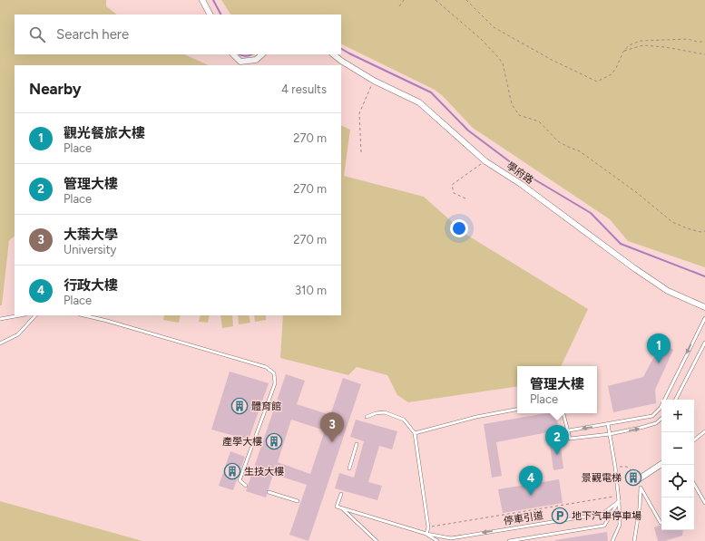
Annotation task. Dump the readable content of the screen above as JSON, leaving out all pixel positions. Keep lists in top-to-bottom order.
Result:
{
  "streets": {
    "street": ["學府路"],
    "lane": ["停車引道"]
  },
  "places": {
    "building": [
      "體育館",
      "產學大樓",
      "生技大樓",
      "景觀電梯"
    ],
    "parking": ["地下汽車停車場"]
  },
  "page": {
    "search": "Search here",
    "heading": ["Nearby", "4 results"],
    "list": [
      {
        "mark": "1",
        "name": "觀光餐旅大樓",
        "note": "Place",
        "value": "270 m"
      },
      {
        "mark": "2",
        "name": "管理大樓",
        "note": "Place",
        "value": "270 m"
      },
      {
        "mark": "3",
        "name": "大葉大學",
        "note": "University",
        "value": "270 m"
      },
      {
        "mark": "4",
        "name": "行政大樓",
        "note": "Place",
        "value": "310 m"
      }
    ],
    "pins": [
      "1",
      "3",
      "2",
      "4"
    ],
    "popup": ["管理大樓", "Place"],
    "map_buttons": ["+", "−"]
  }
}
